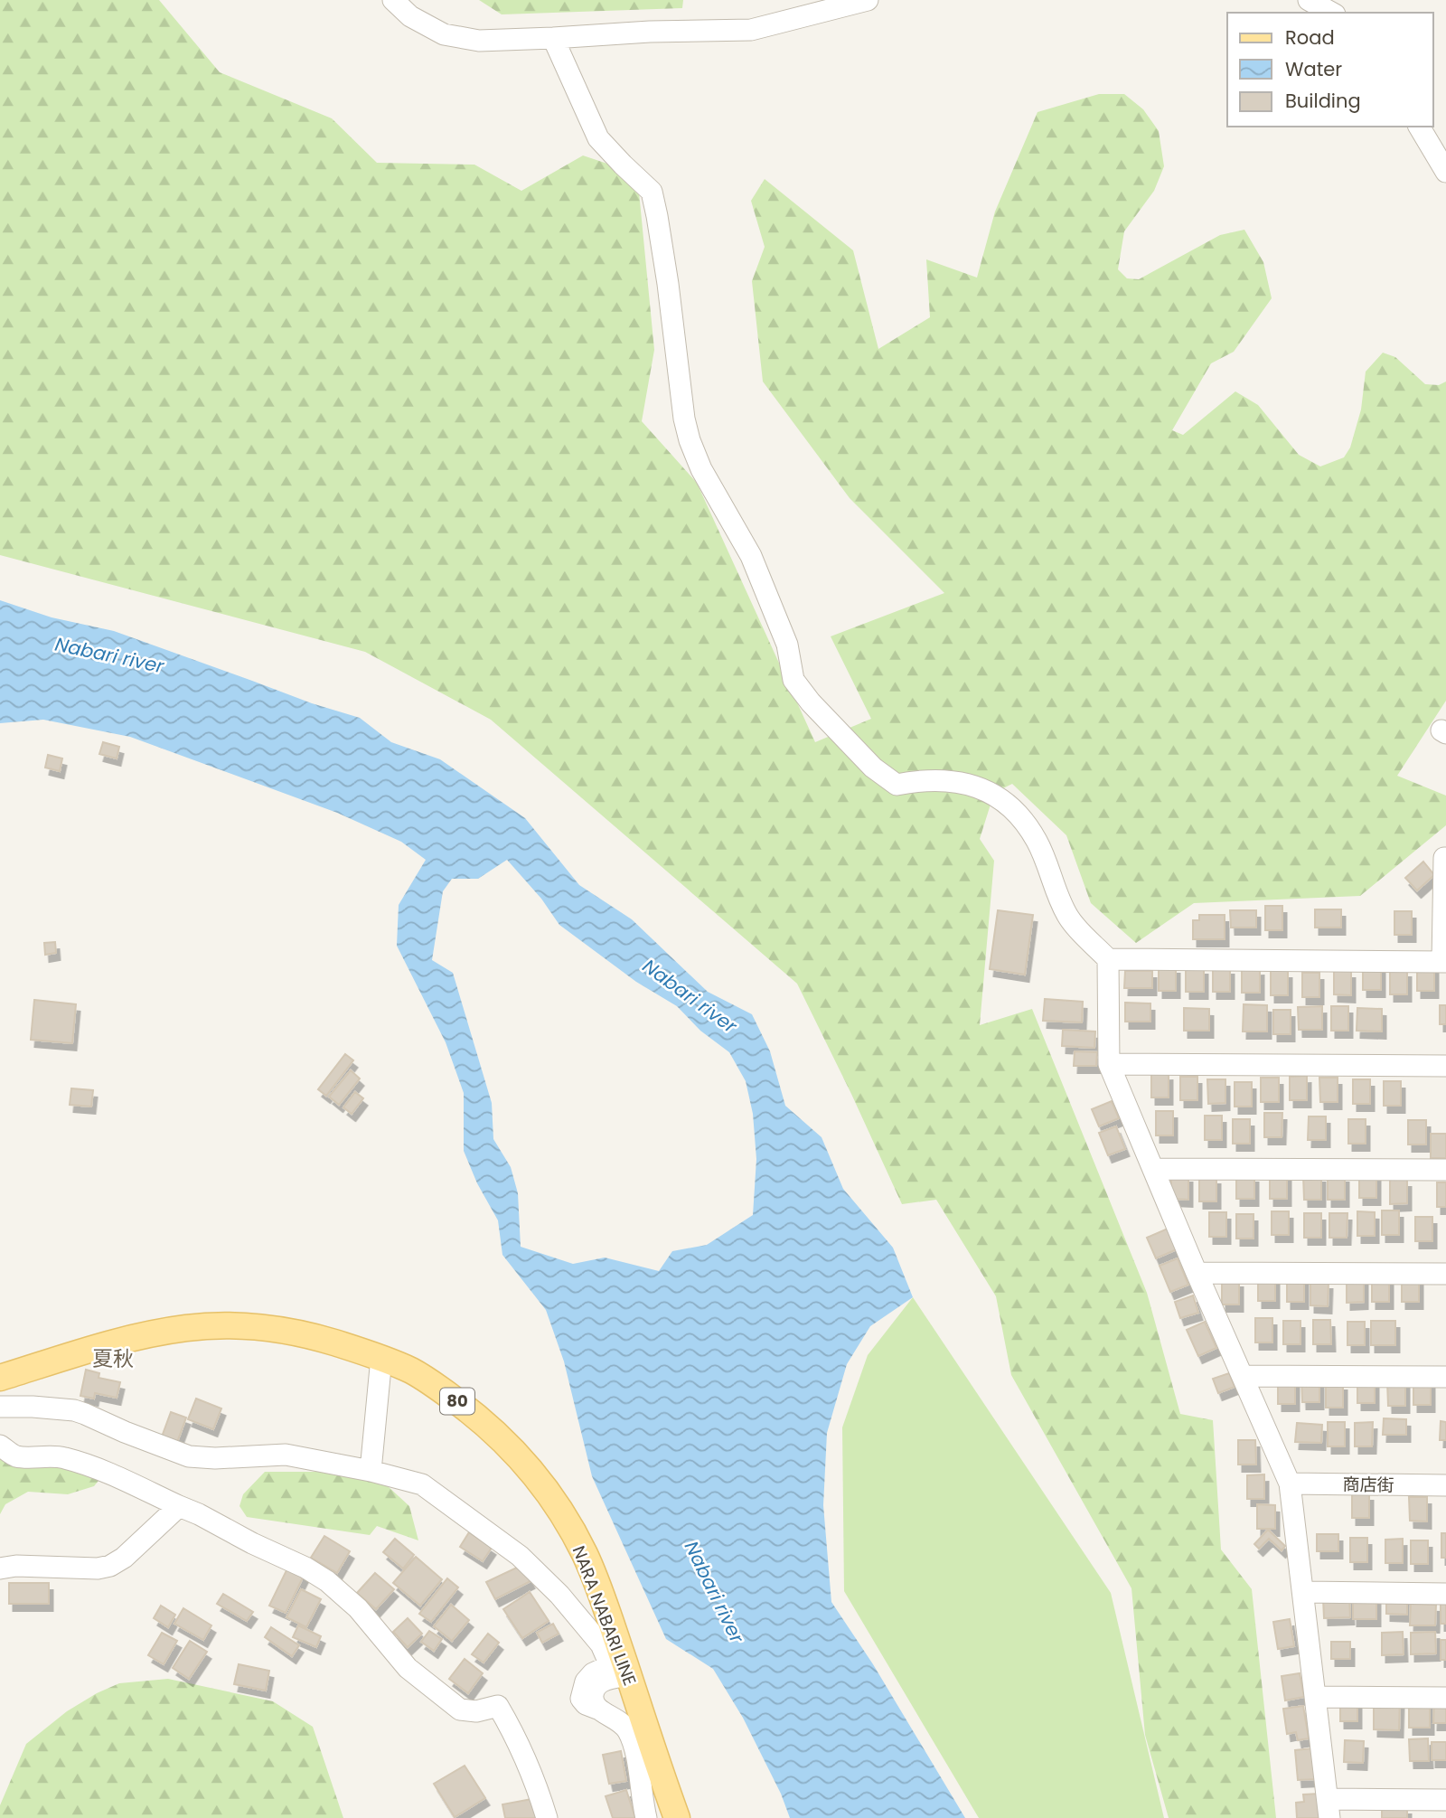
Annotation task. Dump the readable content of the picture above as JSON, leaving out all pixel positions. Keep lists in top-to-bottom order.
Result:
{
  "streets": {
    "main road": ["80", "NARA NABARI LINE"],
    "street": ["商店街"]
  },
  "districts": ["夏秋"],
  "water": ["Nabari river"],
  "legend": ["Road", "Water", "Building"]
}
